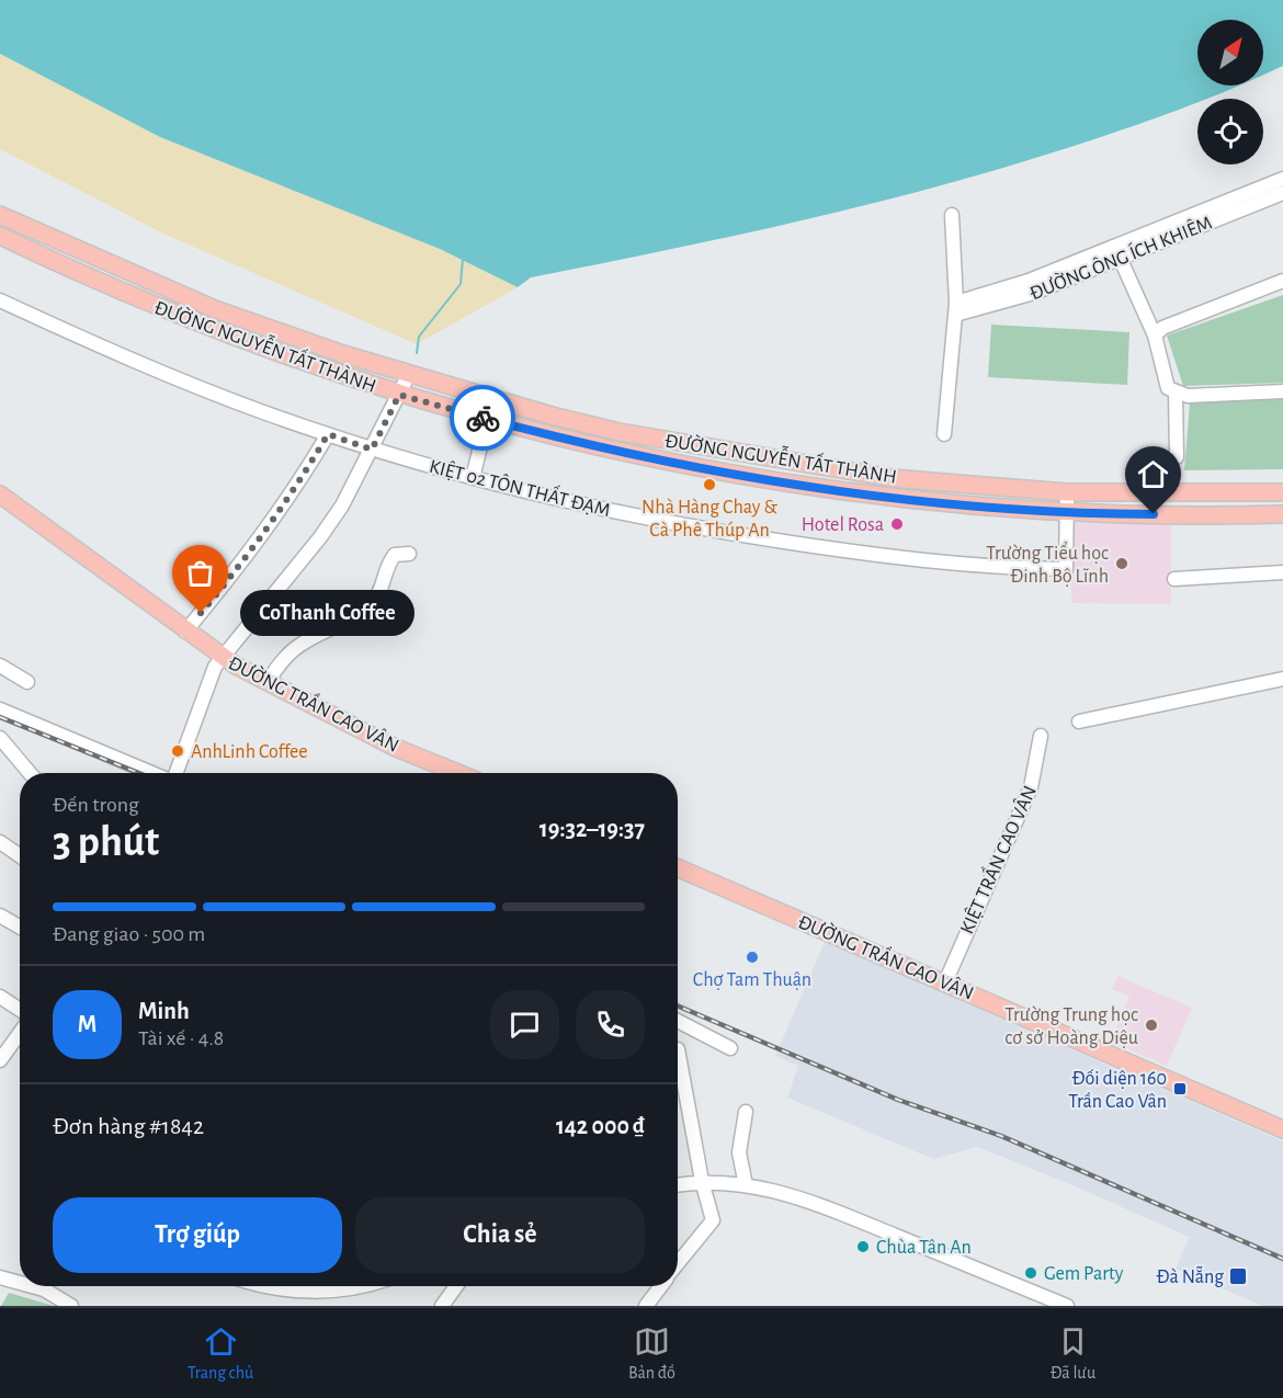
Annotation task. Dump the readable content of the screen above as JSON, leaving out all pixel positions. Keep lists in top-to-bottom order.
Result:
{
  "streets": {
    "main road": ["ĐƯỜNG NGUYỄN TẤT THÀNH", "ĐƯỜNG TRẦN CAO VÂN"],
    "street": ["ĐƯỜNG ÔNG ÍCH KHIÊM", "KIỆT 02 TÔN THẤT ĐẠM", "KIỆT TRẦN CAO VÂN"]
  },
  "crossings": [
    ["ĐƯỜNG NGUYỄN TẤT THÀNH", "KIỆT 02 TÔN THẤT ĐẠM"],
    ["ĐƯỜNG TRẦN CAO VÂN", "KIỆT TRẦN CAO VÂN"]
  ],
  "places": {
    "other": [
      "Nhà Hàng Chay & Cà Phê Thúp An",
      "Hotel Rosa",
      "Trường Tiểu học Đinh Bộ Lĩnh",
      "CoThanh Coffee",
      "AnhLinh Coffee",
      "Chợ Tam Thuận",
      "Trường Trung học cơ sở Hoàng Diệu",
      "Chùa Tân An",
      "Gem Party"
    ],
    "transit": ["Đối diện 160 Trần Cao Vân", "Đà Nẵng"]
  },
  "north": "top right",
  "page": {
    "bubble": "CoThanh Coffee",
    "heading": ["3 phút", "Đến trong", "19:32–19:37"],
    "panel": [
      "Minh",
      "Tài xế · 4.8",
      "Đơn hàng #1842",
      "142 000 ₫"
    ],
    "bar": "Đang giao · 500 m",
    "round": "M",
    "buttons": ["Trợ giúp", "Chia sẻ"],
    "tabs": ["Trang chủ", "Bản đồ", "Đã lưu"]
  }
}
